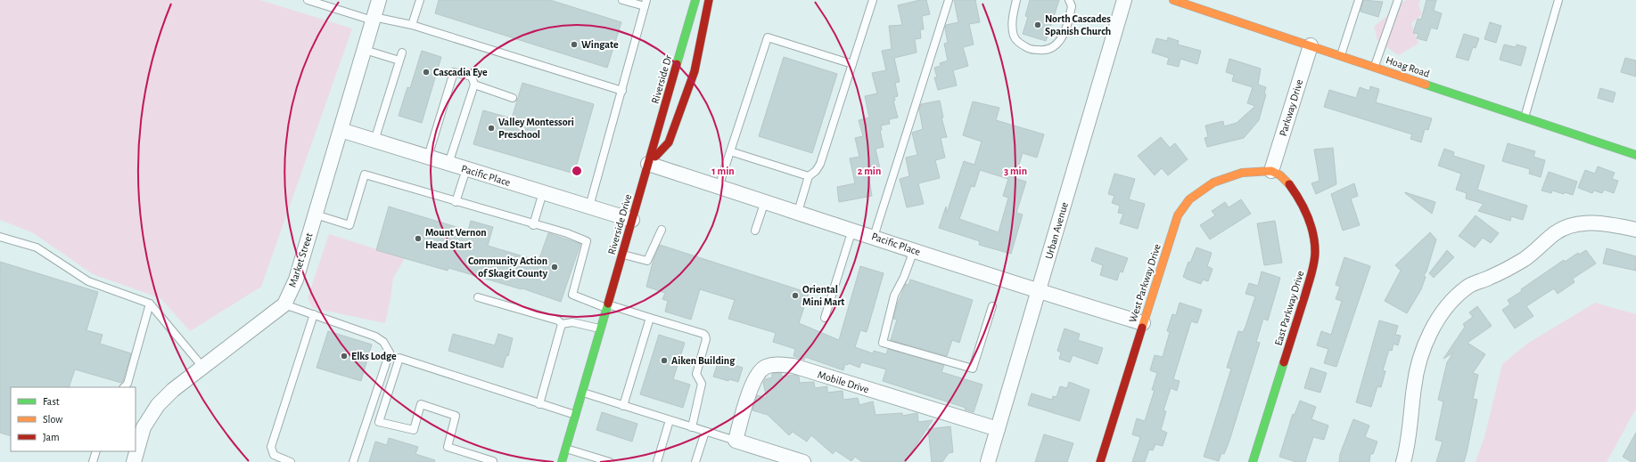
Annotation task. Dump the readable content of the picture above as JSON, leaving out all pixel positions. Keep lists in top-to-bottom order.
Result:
{
  "streets": {
    "street": [
      "Hoag Road",
      "Riverside Dr",
      "Parkway Drive",
      "Pacific Place",
      "Riverside Drive",
      "Urban Avenue",
      "Market Street",
      "West Parkway Drive",
      "East Parkway Drive",
      "Mobile Drive"
    ]
  },
  "crossings": [
    ["Hoag Road", "Parkway Drive"],
    ["Riverside Dr", "Pacific Place"],
    ["Riverside Dr", "Riverside Drive"],
    ["Parkway Drive", "West Parkway Drive"],
    ["Parkway Drive", "East Parkway Drive"],
    ["Pacific Place", "Riverside Drive"],
    ["Pacific Place", "Urban Avenue"],
    ["Pacific Place", "Market Street"],
    ["Pacific Place", "West Parkway Drive"],
    ["Urban Avenue", "Mobile Drive"],
    ["West Parkway Drive", "East Parkway Drive"]
  ],
  "places": [
    "North Cascades Spanish Church",
    "Wingate",
    "Cascadia Eye",
    "Valley Montessori Preschool",
    "Mount Vernon Head Start",
    "Community Action of Skagit County",
    "Oriental Mini Mart",
    "Elks Lodge",
    "Aiken Building"
  ],
  "legend": ["Fast", "Slow", "Jam"],
  "rings": ["1 min", "2 min", "3 min"]
}
